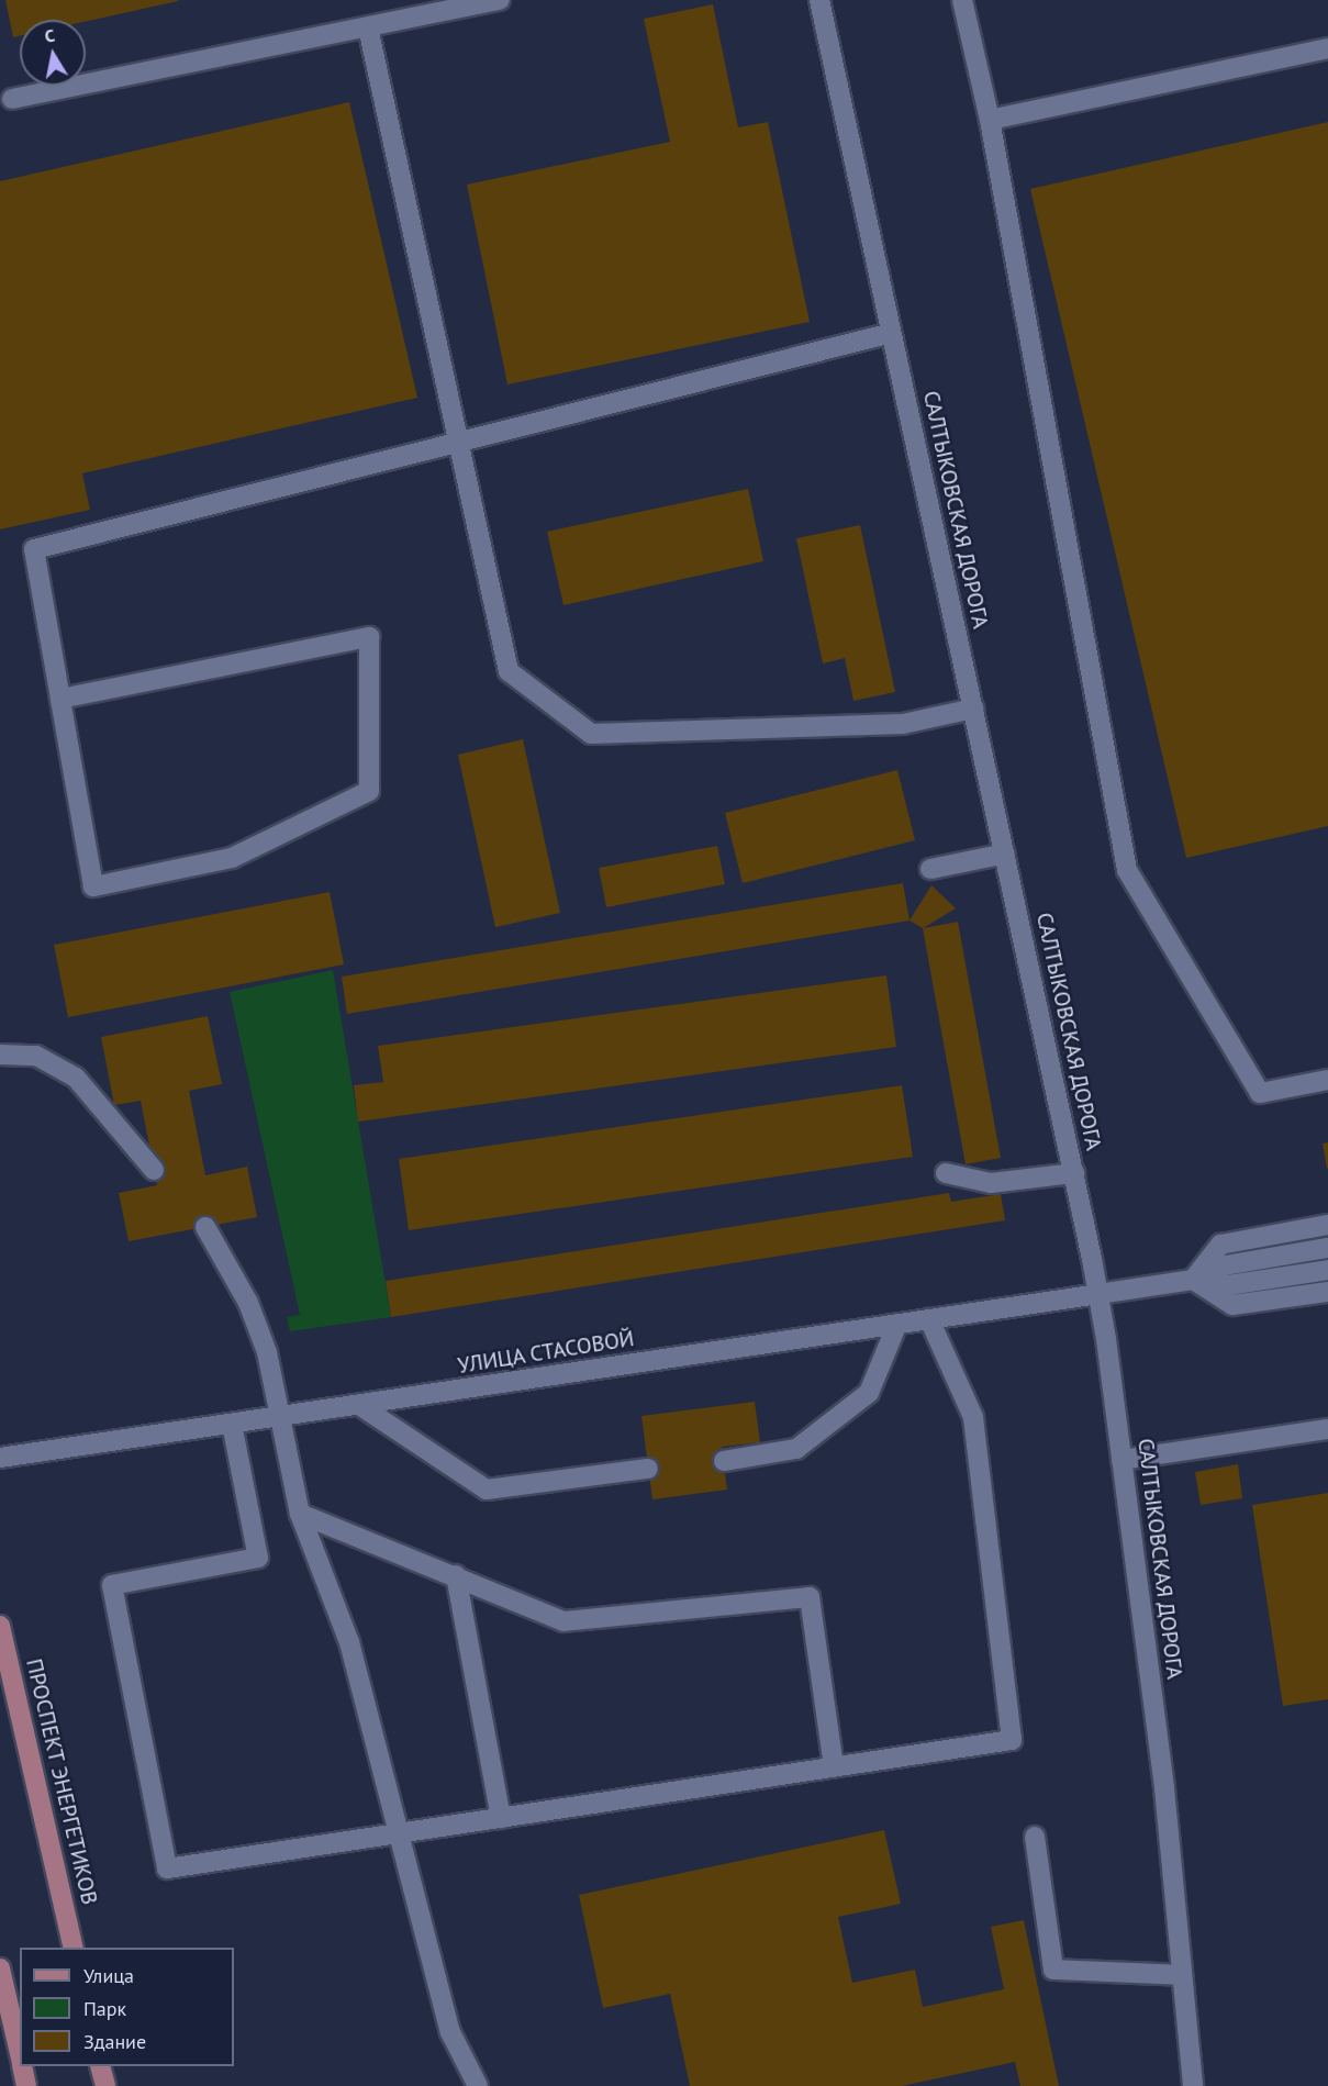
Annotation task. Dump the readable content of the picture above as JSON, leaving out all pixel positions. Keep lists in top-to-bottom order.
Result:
{
  "streets": {
    "main road": ["ПРОСПЕКТ ЭНЕРГЕТИКОВ"],
    "street": ["САЛТЫКОВСКАЯ ДОРОГА", "УЛИЦА СТАСОВОЙ"]
  },
  "crossings": [
    ["САЛТЫКОВСКАЯ ДОРОГА", "УЛИЦА СТАСОВОЙ"]
  ],
  "legend": ["Улица", "Парк", "Здание"],
  "north": "top"
}
